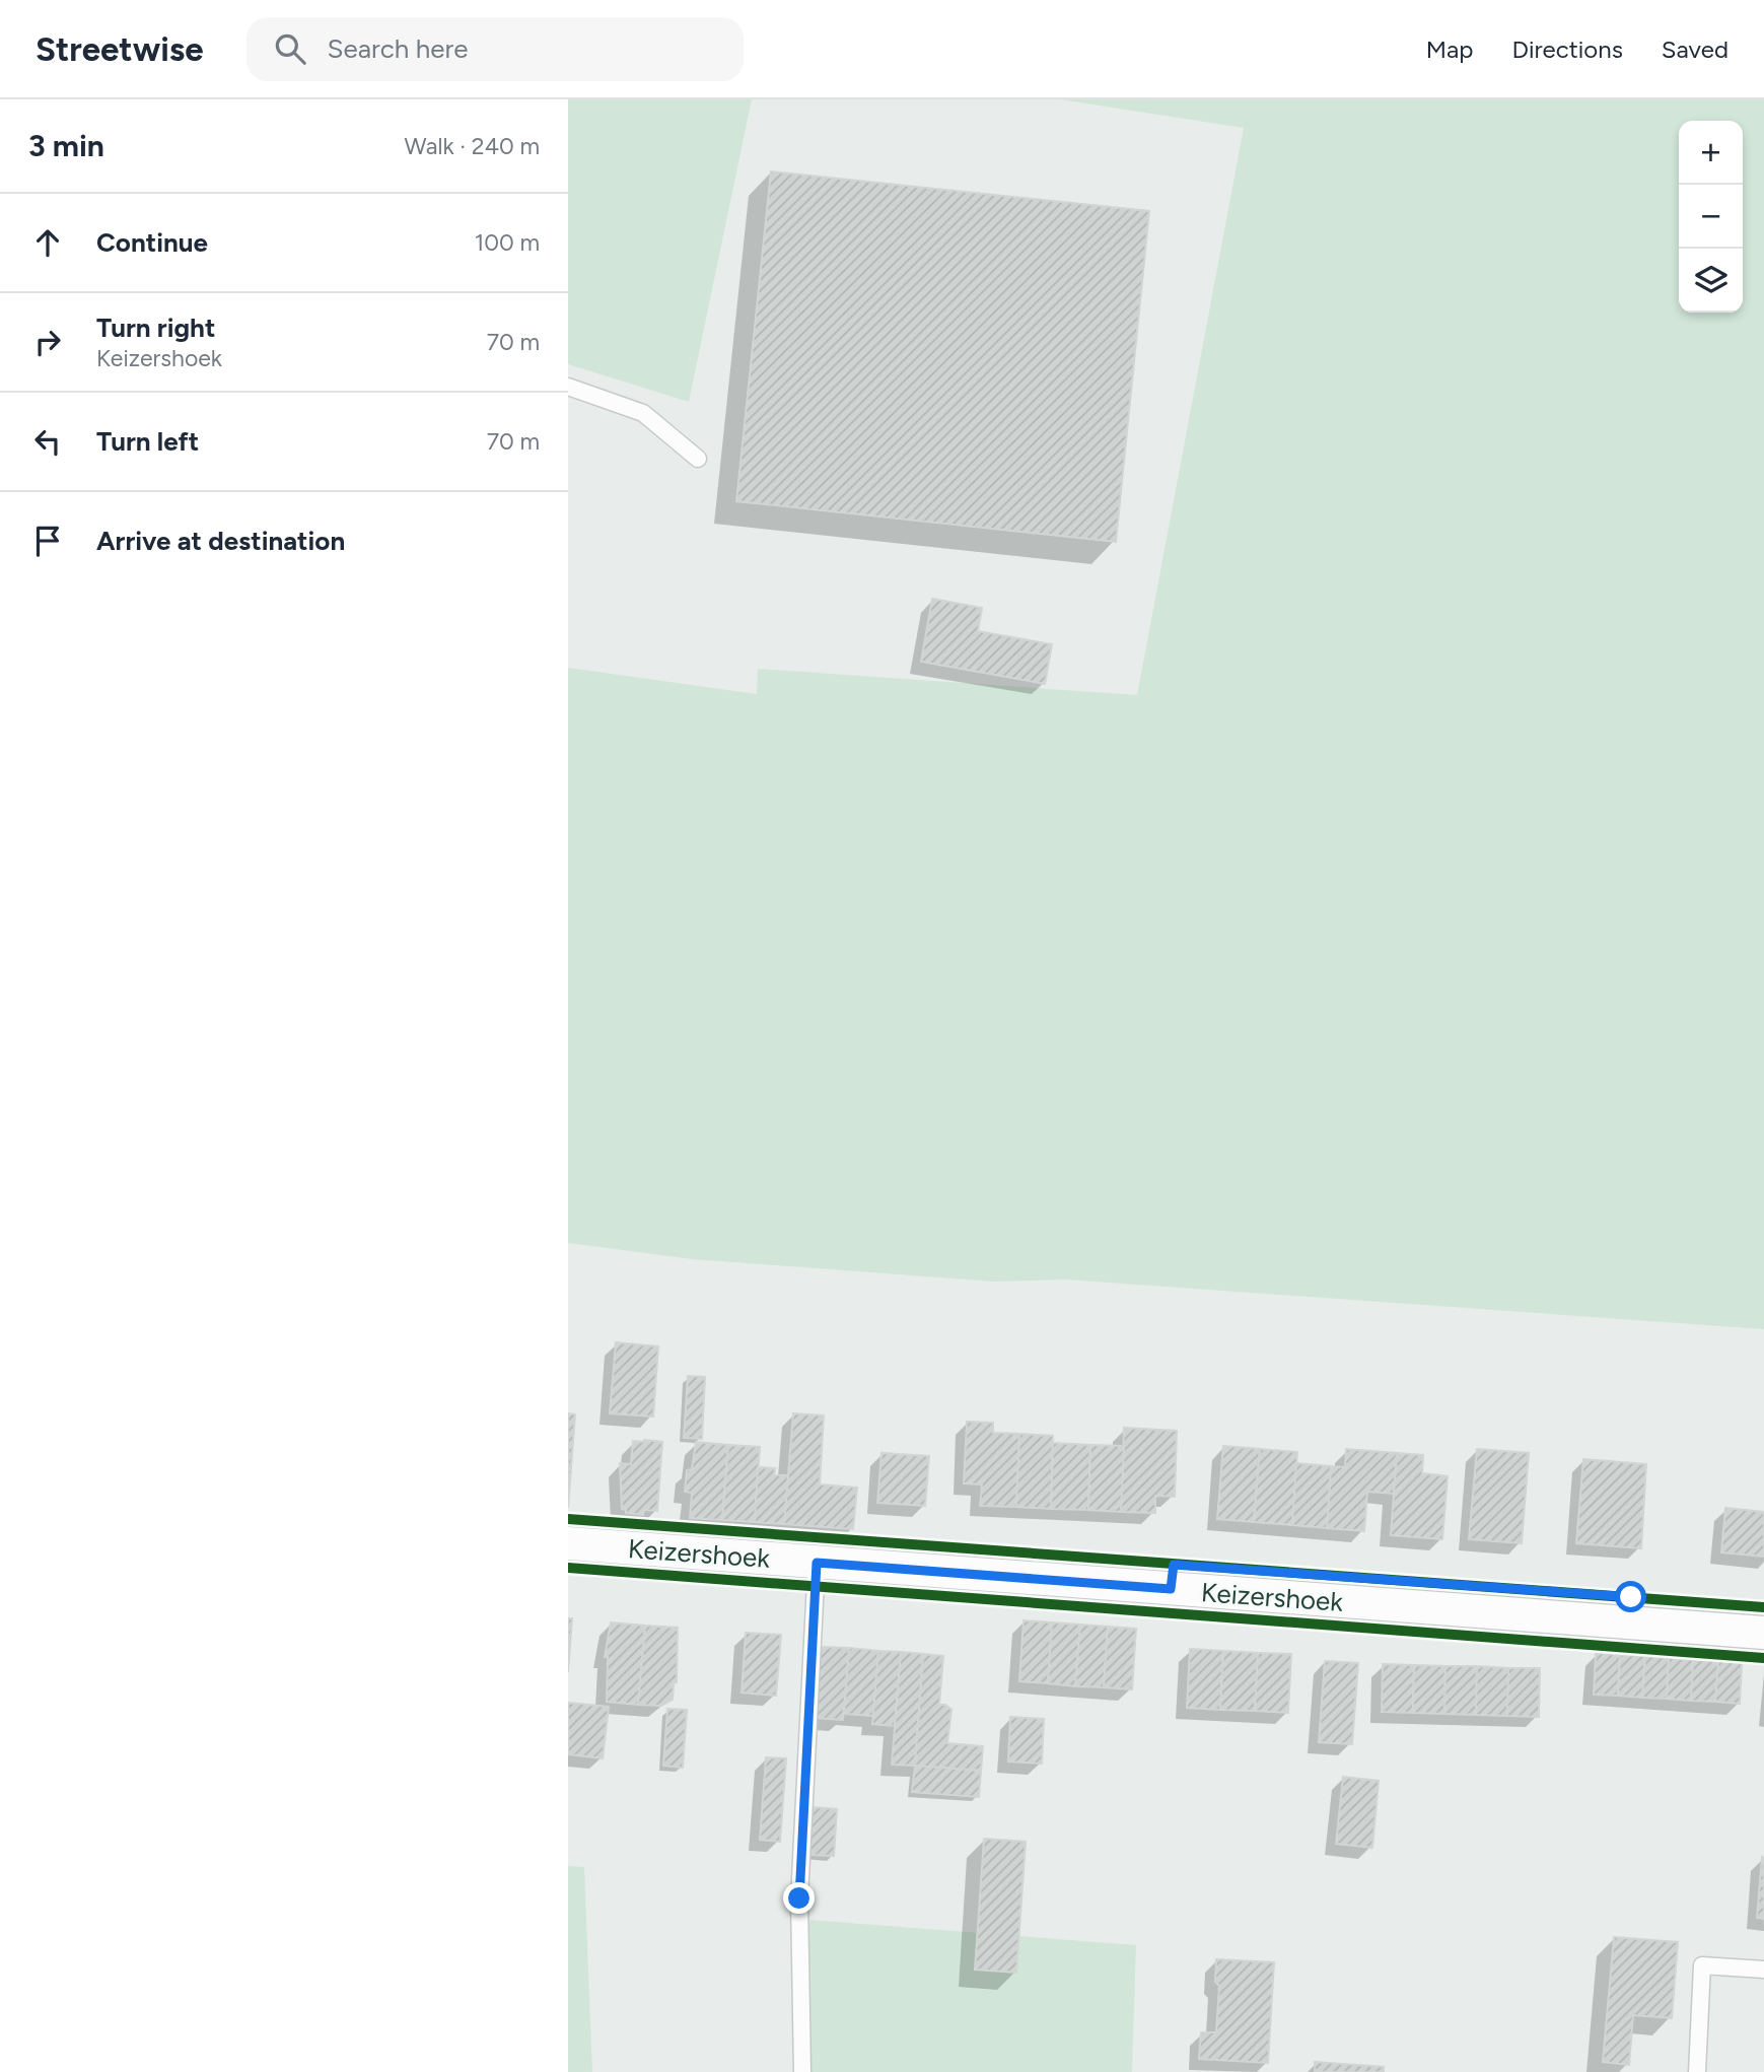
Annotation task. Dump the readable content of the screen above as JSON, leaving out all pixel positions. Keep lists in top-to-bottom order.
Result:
{
  "streets": {
    "street": ["Keizershoek"]
  },
  "page": {
    "header": "Streetwise",
    "search": "Search here",
    "nav": ["Map", "Directions", "Saved"],
    "heading": ["3 min", "Walk · 240 m"],
    "map_buttons": ["+", "−"],
    "list": [
      ["Continue", "100 m"],
      ["Turn right", "Keizershoek", "70 m"],
      ["Turn left", "70 m"],
      "Arrive at destination"
    ]
  }
}
